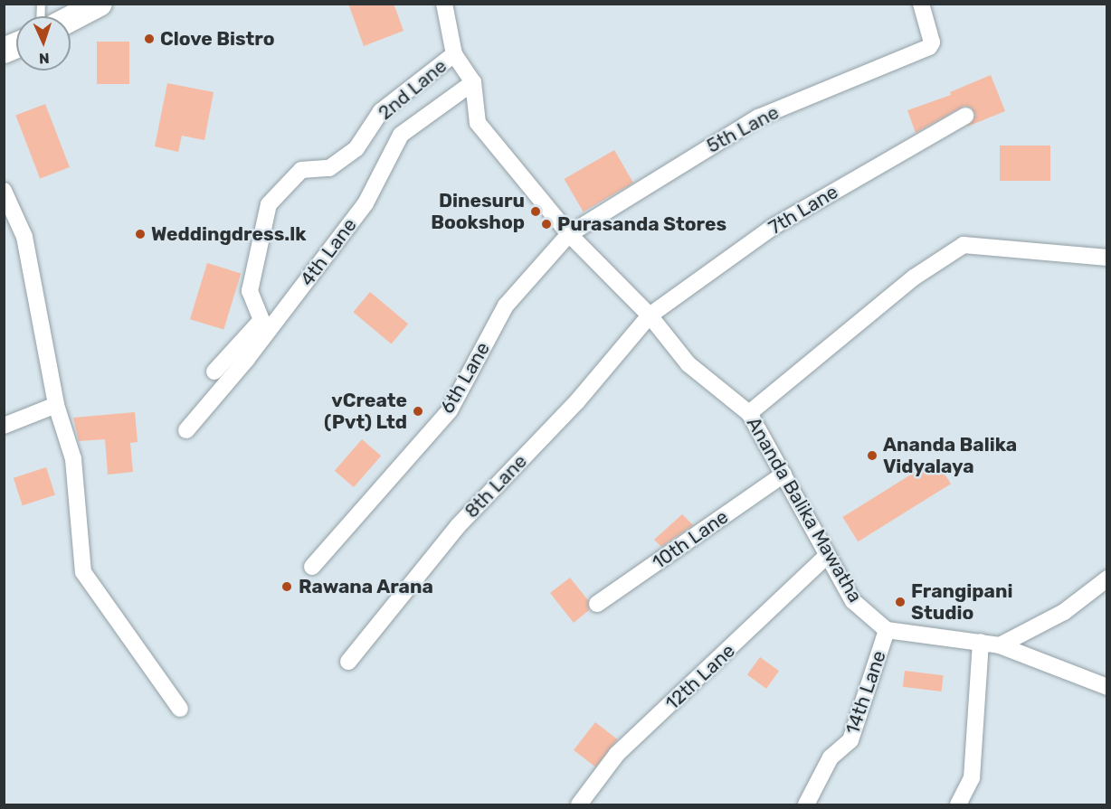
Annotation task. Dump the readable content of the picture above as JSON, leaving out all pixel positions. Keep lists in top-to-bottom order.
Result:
{
  "streets": {
    "street": [
      "2nd Lane",
      "5th Lane",
      "7th Lane",
      "4th Lane",
      "6th Lane",
      "8th Lane",
      "Ananda Balika Mawatha",
      "10th Lane",
      "12th Lane",
      "14th Lane"
    ]
  },
  "crossings": [
    ["2nd Lane", "Ananda Balika Mawatha"],
    ["5th Lane", "6th Lane"],
    ["5th Lane", "Ananda Balika Mawatha"],
    ["7th Lane", "8th Lane"],
    ["7th Lane", "Ananda Balika Mawatha"],
    ["4th Lane", "Ananda Balika Mawatha"],
    ["6th Lane", "Ananda Balika Mawatha"],
    ["8th Lane", "Ananda Balika Mawatha"],
    ["Ananda Balika Mawatha", "10th Lane"],
    ["Ananda Balika Mawatha", "12th Lane"],
    ["Ananda Balika Mawatha", "14th Lane"]
  ],
  "places": [
    "Clove Bistro",
    "Dinesuru Bookshop",
    "Purasanda Stores",
    "Weddingdress.lk",
    "vCreate (Pvt) Ltd",
    "Ananda Balika Vidyalaya",
    "Rawana Arana",
    "Frangipani Studio"
  ],
  "north": "bottom"
}
